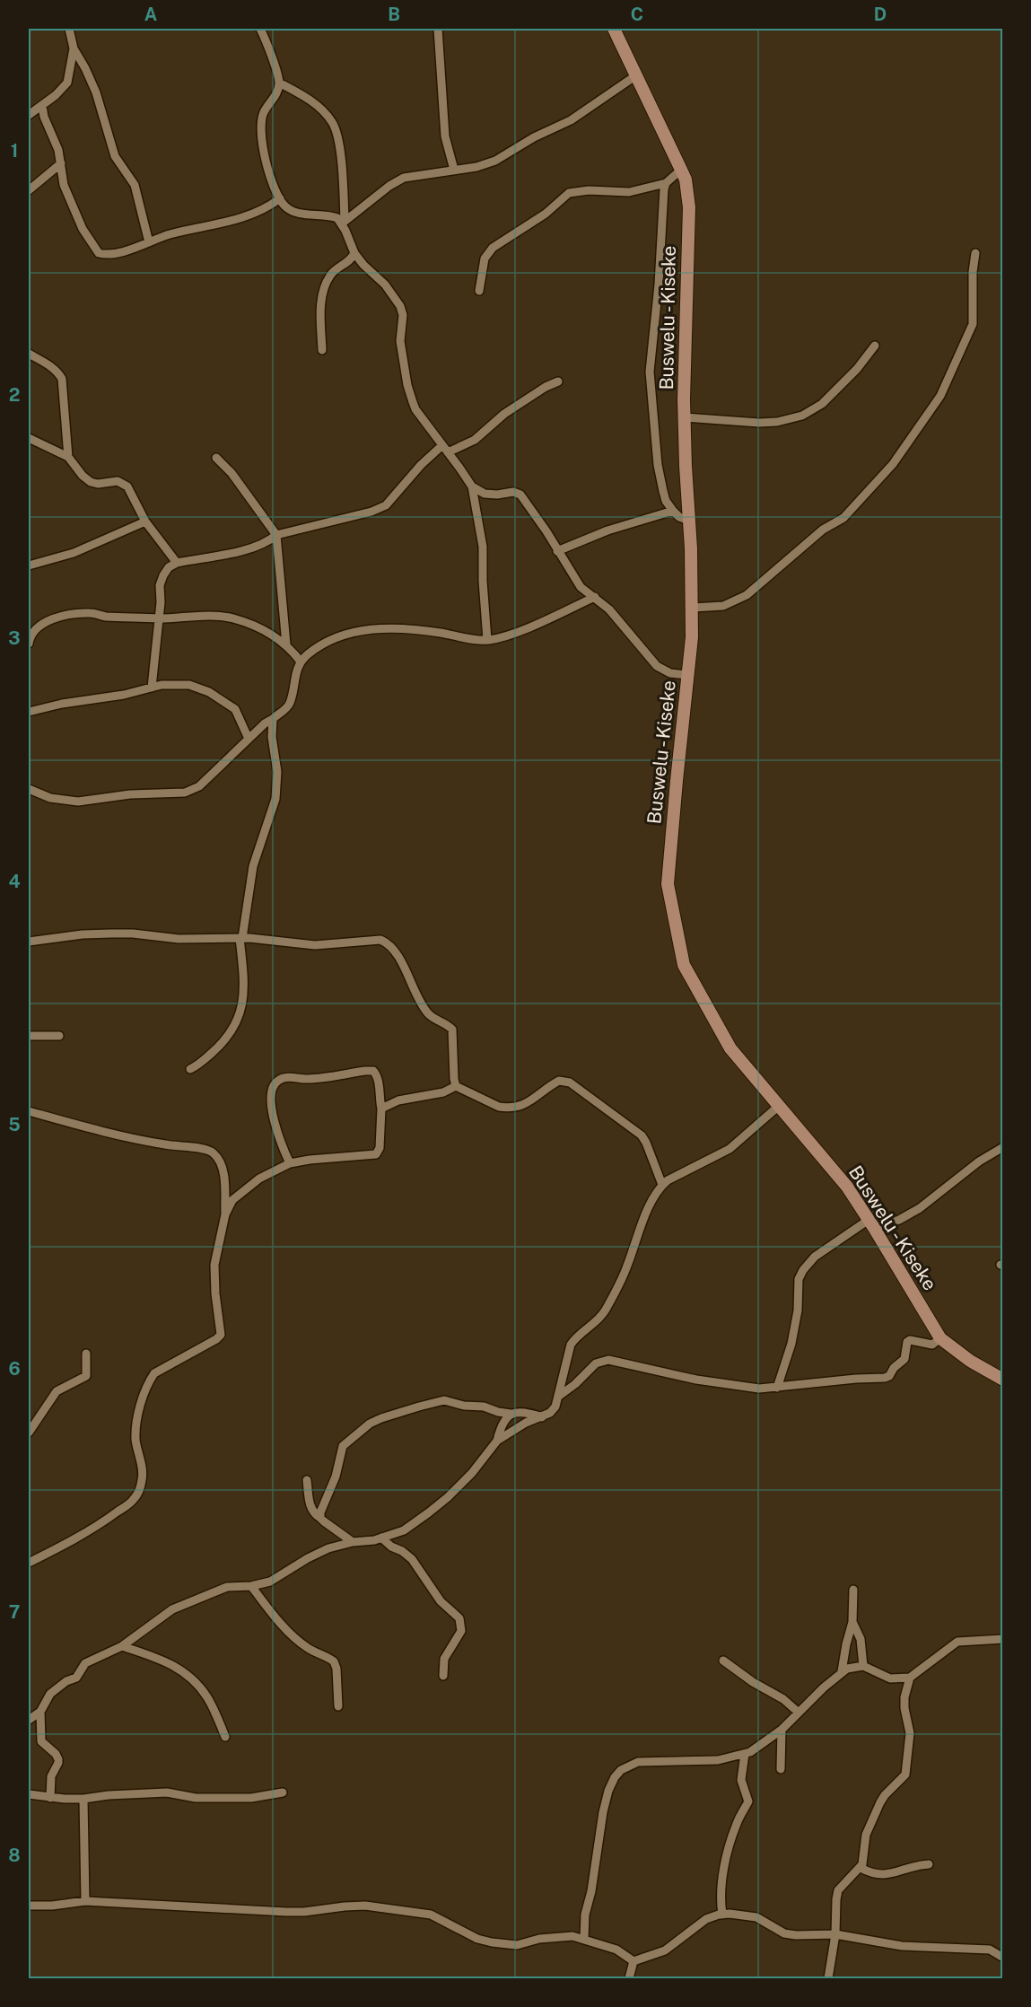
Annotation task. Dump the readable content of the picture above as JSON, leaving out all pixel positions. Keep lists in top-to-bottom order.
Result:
{
  "streets": {
    "main road": ["Buswelu - Kiseke"]
  },
  "grid": {
    "columns": [
      "A",
      "B",
      "C",
      "D"
    ],
    "rows": [
      "1",
      "2",
      "3",
      "4",
      "5",
      "6",
      "7",
      "8"
    ]
  }
}
